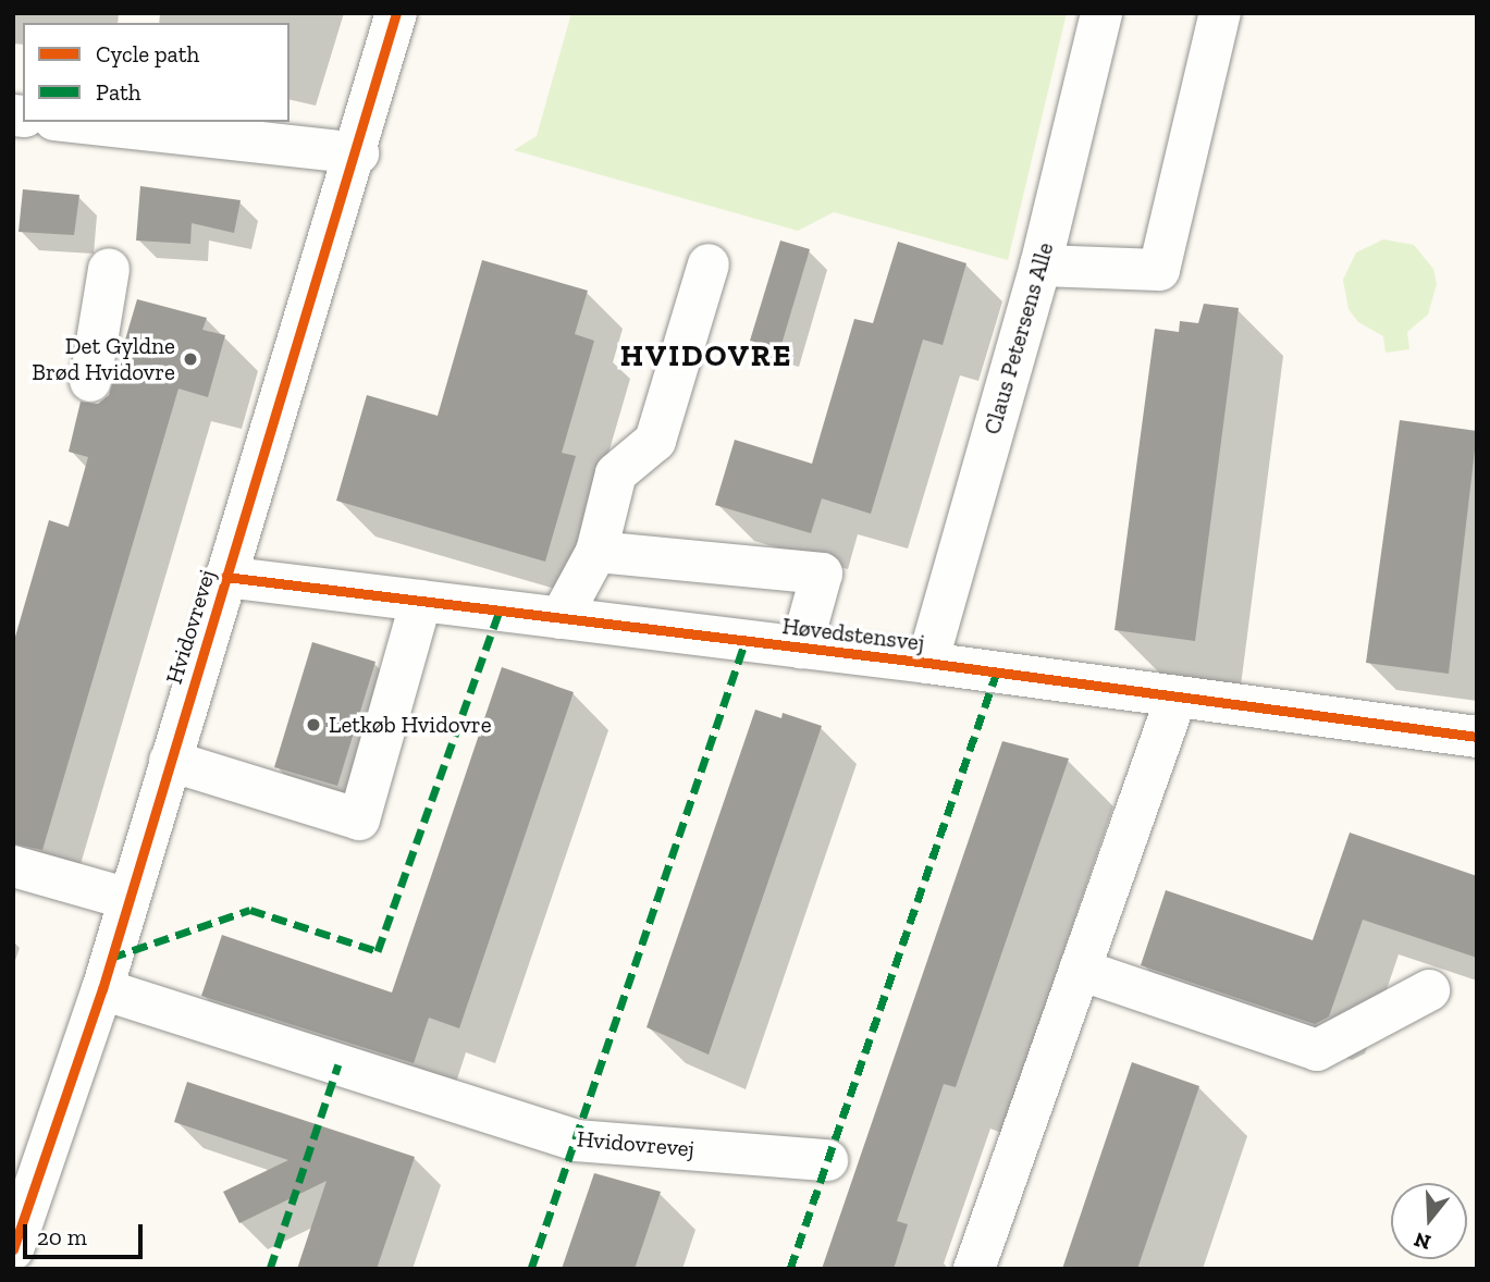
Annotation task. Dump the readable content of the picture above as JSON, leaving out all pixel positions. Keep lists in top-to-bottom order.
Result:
{
  "streets": {
    "street": ["Claus Petersens Alle", "Hvidovrevej", "Høvedstensvej"]
  },
  "crossings": [
    ["Claus Petersens Alle", "Høvedstensvej"],
    ["Hvidovrevej", "Høvedstensvej"]
  ],
  "districts": ["HVIDOVRE"],
  "places": ["Det Gyldne Brød Hvidovre", "Letkøb Hvidovre"],
  "legend": ["Cycle path", "Path"],
  "scale_bar": "20 m",
  "north": "bottom"
}
